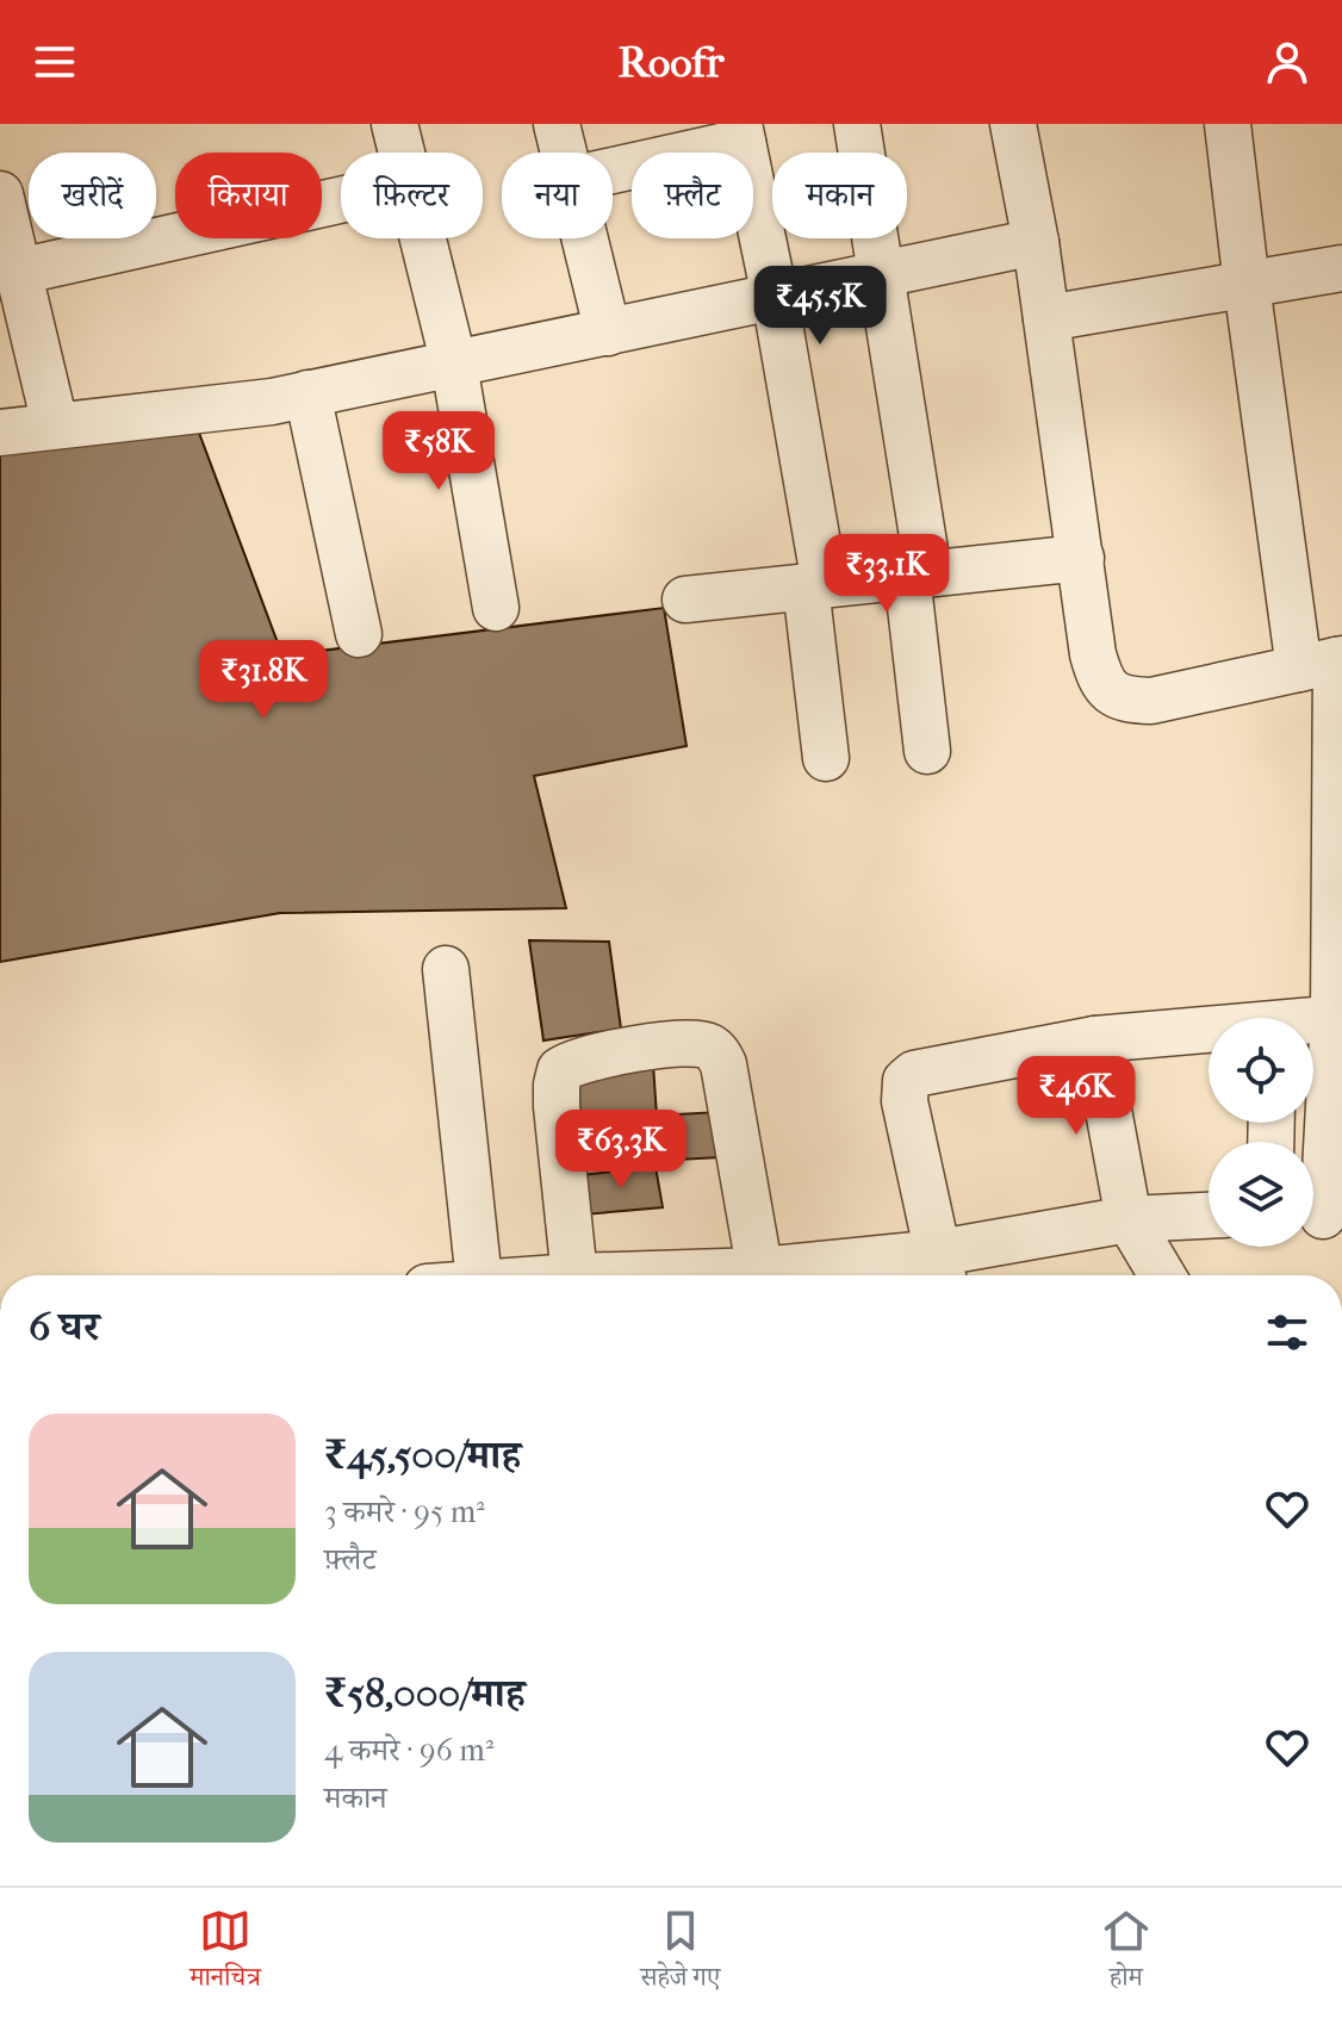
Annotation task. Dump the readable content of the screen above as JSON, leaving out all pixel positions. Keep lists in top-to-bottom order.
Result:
{
  "page": {
    "header": "Roofr",
    "chip": [
      "खरीदें",
      "किराया",
      "फ़िल्टर",
      "नया",
      "फ़्लैट",
      "मकान"
    ],
    "price": [
      "₹45.5K",
      "₹58K",
      "₹33.1K",
      "₹31.8K",
      "₹46K",
      "₹63.3K"
    ],
    "heading": "6 घर",
    "list": [
      {
        "name": "₹45,500/माह",
        "note": "3 कमरे · 95 m² · फ़्लैट"
      },
      {
        "name": "₹58,000/माह",
        "note": "4 कमरे · 96 m² · मकान"
      }
    ],
    "tabs": ["मानचित्र", "सहेजे गए", "होम"]
  }
}
